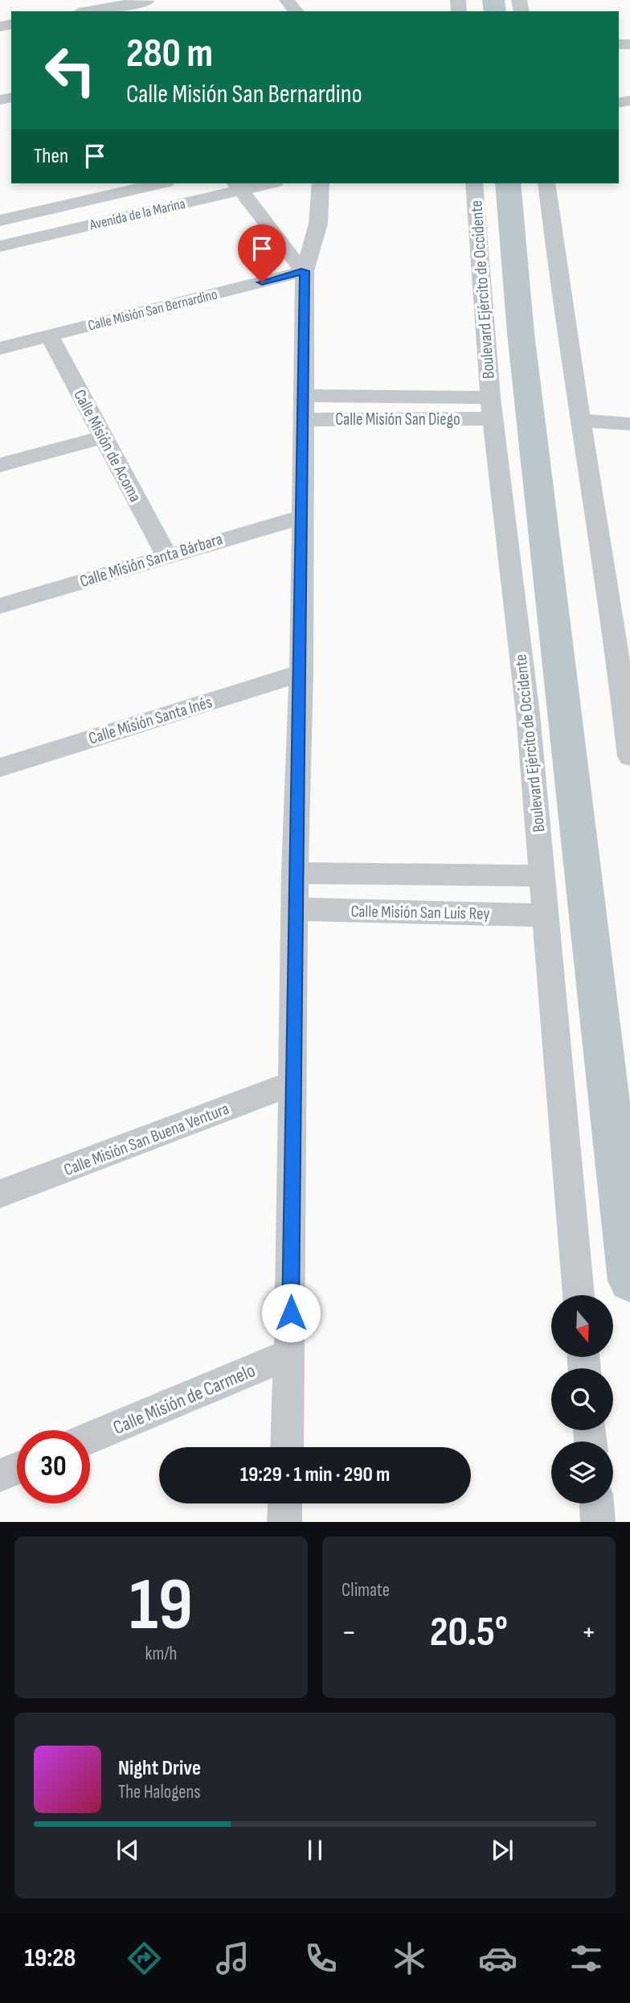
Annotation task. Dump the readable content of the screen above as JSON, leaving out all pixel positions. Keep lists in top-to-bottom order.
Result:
{
  "streets": {
    "street": [
      "Avenida de la Marina",
      "Boulevard Ejército de Occidente",
      "Calle Misión San Bernardino",
      "Calle Misión San Diego",
      "Calle Misión de Acoma",
      "Calle Misión Santa Bárbara",
      "Calle Misión Santa Inés",
      "Calle Misión San Luis Rey",
      "Calle Misión San Buena Ventura",
      "Calle Misión de Carmelo"
    ]
  },
  "crossings": [
    ["Boulevard Ejército de Occidente", "Calle Misión San Diego"],
    ["Boulevard Ejército de Occidente", "Calle Misión San Luis Rey"],
    ["Calle Misión San Bernardino", "Calle Misión de Acoma"],
    ["Calle Misión de Acoma", "Calle Misión Santa Bárbara"]
  ],
  "north": "bottom",
  "page": {
    "turn": ["280 m", "Calle Misión San Bernardino"],
    "then": "Then",
    "limit": "30",
    "trip": "19:29 · 1 min · 290 m",
    "tile": [
      ["19", "km/h"],
      "Climate"
    ],
    "heat": ["−", "20.5°", "+"],
    "song": ["Night Drive", "The Halogens"],
    "tabs": "19:28"
  }
}
